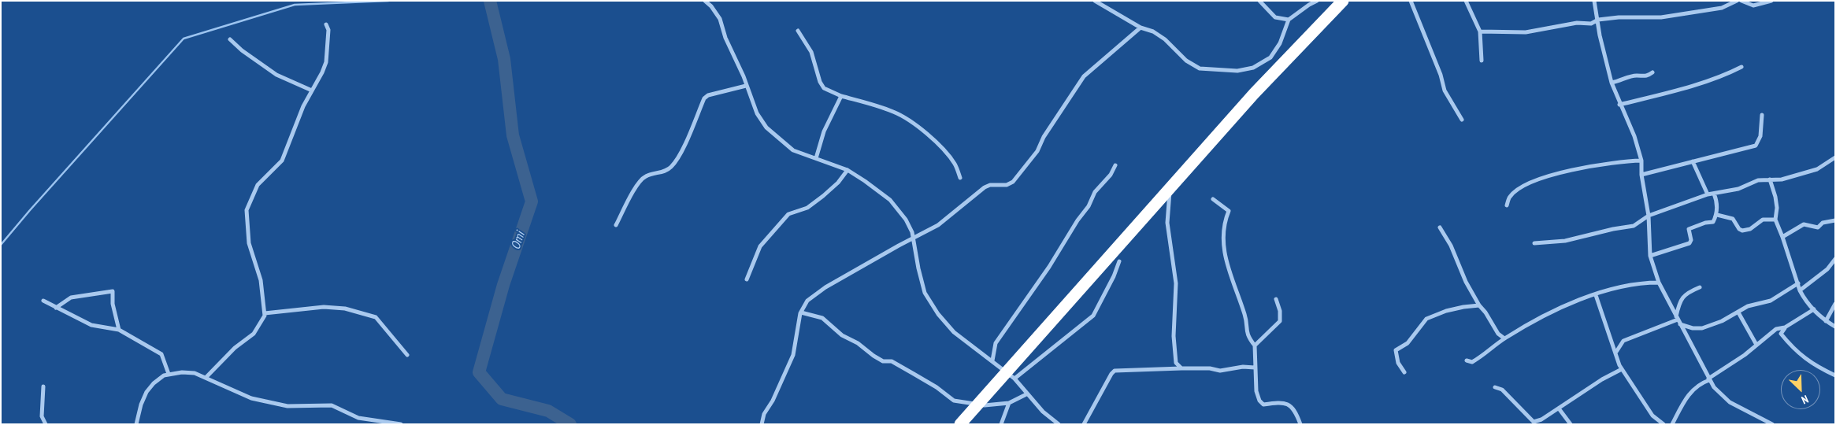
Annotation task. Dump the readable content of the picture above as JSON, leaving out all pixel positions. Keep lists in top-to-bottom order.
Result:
{
  "water": ["Omi"],
  "north": "bottom right"
}
